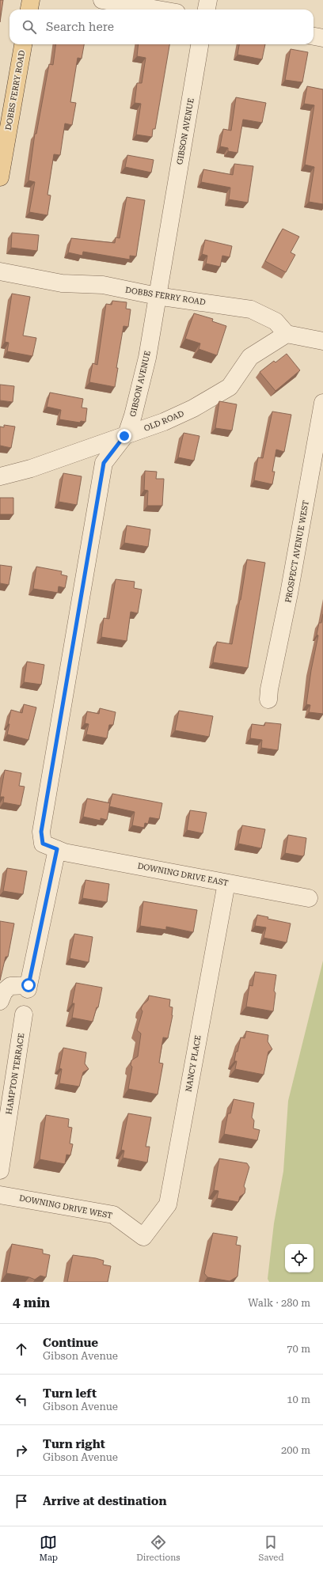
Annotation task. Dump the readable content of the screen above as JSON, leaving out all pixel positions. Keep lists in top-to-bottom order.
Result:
{
  "streets": {
    "main road": ["DOBBS FERRY ROAD"],
    "street": [
      "GIBSON AVENUE",
      "OLD ROAD",
      "PROSPECT AVENUE WEST",
      "DOWNING DRIVE EAST",
      "NANCY PLACE",
      "HAMPTON TERRACE",
      "DOWNING DRIVE WEST"
    ]
  },
  "crossings": [
    ["DOBBS FERRY ROAD", "GIBSON AVENUE"],
    ["DOBBS FERRY ROAD", "OLD ROAD"],
    ["GIBSON AVENUE", "OLD ROAD"],
    ["GIBSON AVENUE", "DOWNING DRIVE EAST"],
    ["DOWNING DRIVE EAST", "NANCY PLACE"],
    ["NANCY PLACE", "DOWNING DRIVE WEST"]
  ],
  "page": {
    "search": "Search here",
    "heading": ["4 min", "Walk · 280 m"],
    "list": [
      ["Continue", "Gibson Avenue", "70 m"],
      ["Turn left", "Gibson Avenue", "10 m"],
      ["Turn right", "Gibson Avenue", "200 m"],
      "Arrive at destination"
    ],
    "nav": ["Map", "Directions", "Saved"]
  }
}
